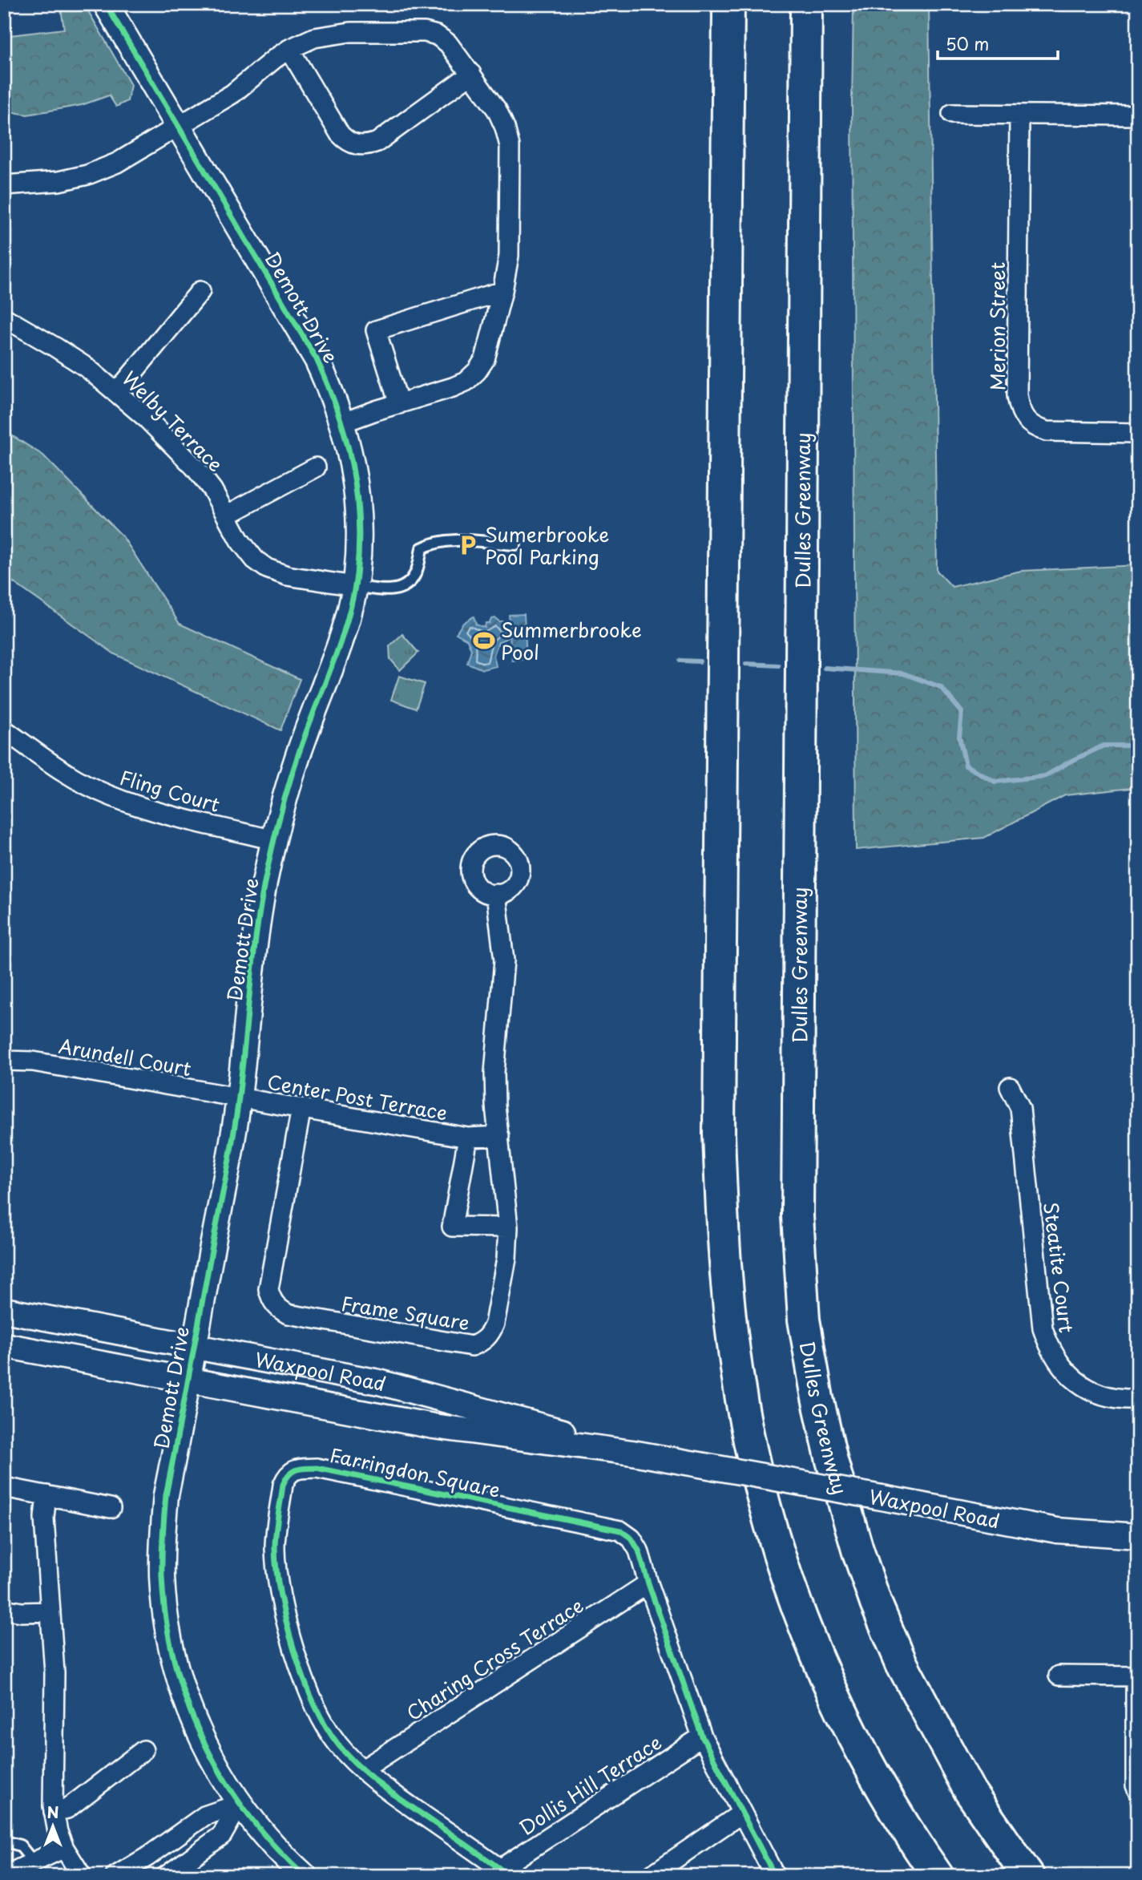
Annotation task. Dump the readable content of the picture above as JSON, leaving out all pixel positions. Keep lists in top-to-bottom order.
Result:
{
  "streets": {
    "highway": ["Dulles Greenway"],
    "street": [
      "Demott Drive",
      "Merion Street",
      "Welby Terrace",
      "Fling Court",
      "Arundell Court",
      "Center Post Terrace",
      "Steatite Court",
      "Frame Square",
      "Waxpool Road",
      "Farringdon Square",
      "Charing Cross Terrace",
      "Dollis Hill Terrace"
    ]
  },
  "crossings": [
    ["Demott Drive", "Welby Terrace"],
    ["Demott Drive", "Fling Court"],
    ["Demott Drive", "Arundell Court"],
    ["Demott Drive", "Center Post Terrace"],
    ["Demott Drive", "Waxpool Road"],
    ["Arundell Court", "Center Post Terrace"],
    ["Center Post Terrace", "Frame Square"],
    ["Farringdon Square", "Charing Cross Terrace"],
    ["Farringdon Square", "Dollis Hill Terrace"]
  ],
  "places": {
    "parking": ["Sumerbrooke Pool Parking"],
    "sports": ["Summerbrooke Pool"]
  },
  "scale_bar": "50 m",
  "north": "top"
}
